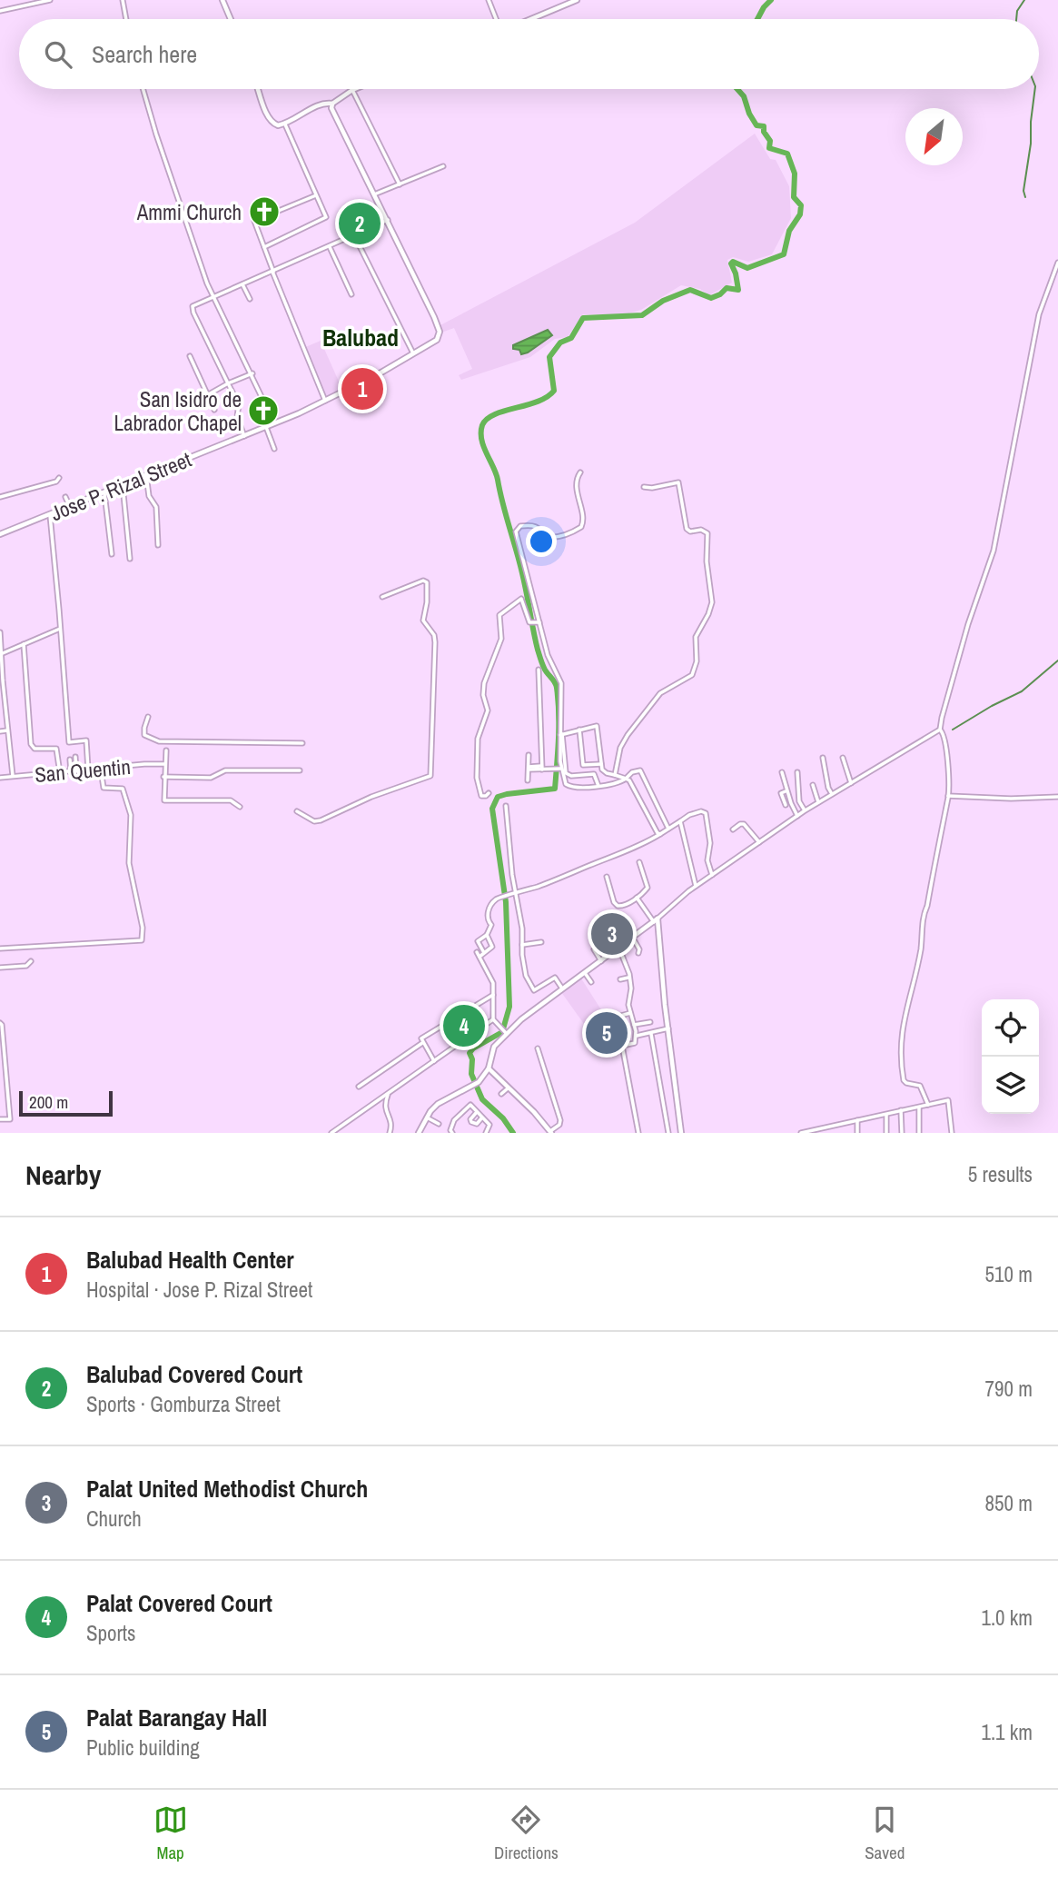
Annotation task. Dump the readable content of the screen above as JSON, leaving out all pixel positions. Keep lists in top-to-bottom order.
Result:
{
  "streets": {
    "street": ["Jose P. Rizal Street", "San Quentin"]
  },
  "districts": ["Balubad"],
  "places": {
    "church": ["Ammi Church", "San Isidro de Labrador Chapel"]
  },
  "scale_bar": "200 m",
  "north": "bottom left",
  "page": {
    "search": "Search here",
    "pins": [
      "2",
      "1",
      "3",
      "4",
      "5"
    ],
    "scale": "200 m",
    "heading": ["Nearby", "5 results"],
    "list": [
      {
        "mark": "1",
        "name": "Balubad Health Center",
        "note": "Hospital · Jose P. Rizal Street",
        "value": "510 m"
      },
      {
        "mark": "2",
        "name": "Balubad Covered Court",
        "note": "Sports · Gomburza Street",
        "value": "790 m"
      },
      {
        "mark": "3",
        "name": "Palat United Methodist Church",
        "note": "Church",
        "value": "850 m"
      },
      {
        "mark": "4",
        "name": "Palat Covered Court",
        "note": "Sports",
        "value": "1.0 km"
      },
      {
        "mark": "5",
        "name": "Palat Barangay Hall",
        "note": "Public building",
        "value": "1.1 km"
      }
    ],
    "nav": ["Map", "Directions", "Saved"]
  }
}
